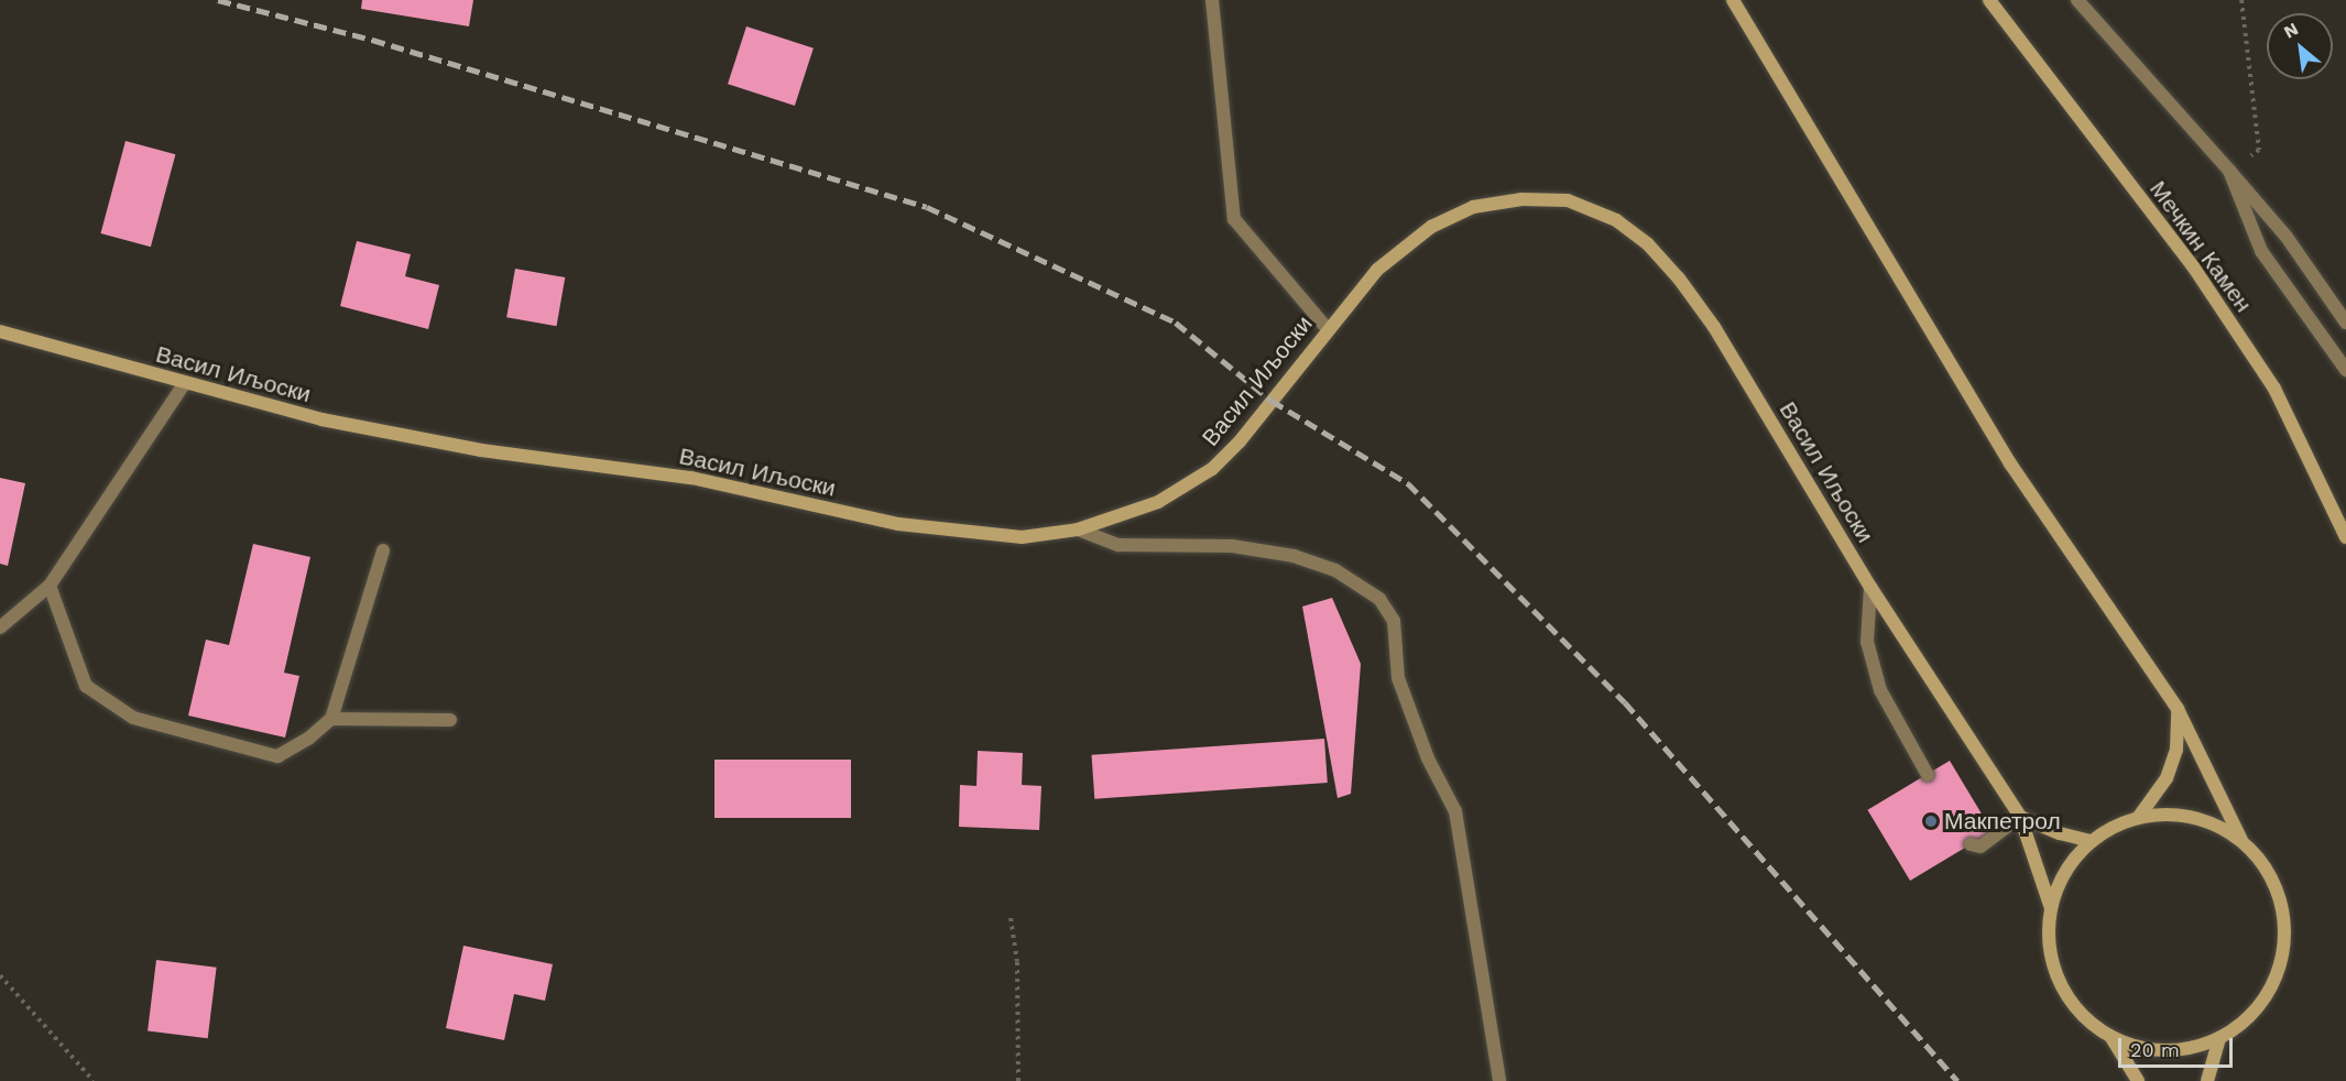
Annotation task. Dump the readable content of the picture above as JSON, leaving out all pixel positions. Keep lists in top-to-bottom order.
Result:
{
  "streets": {
    "main road": ["Мечкин Камен", "Васил Иљоски"]
  },
  "places": ["Макпетрол"],
  "scale_bar": "20 m",
  "north": "top left"
}
